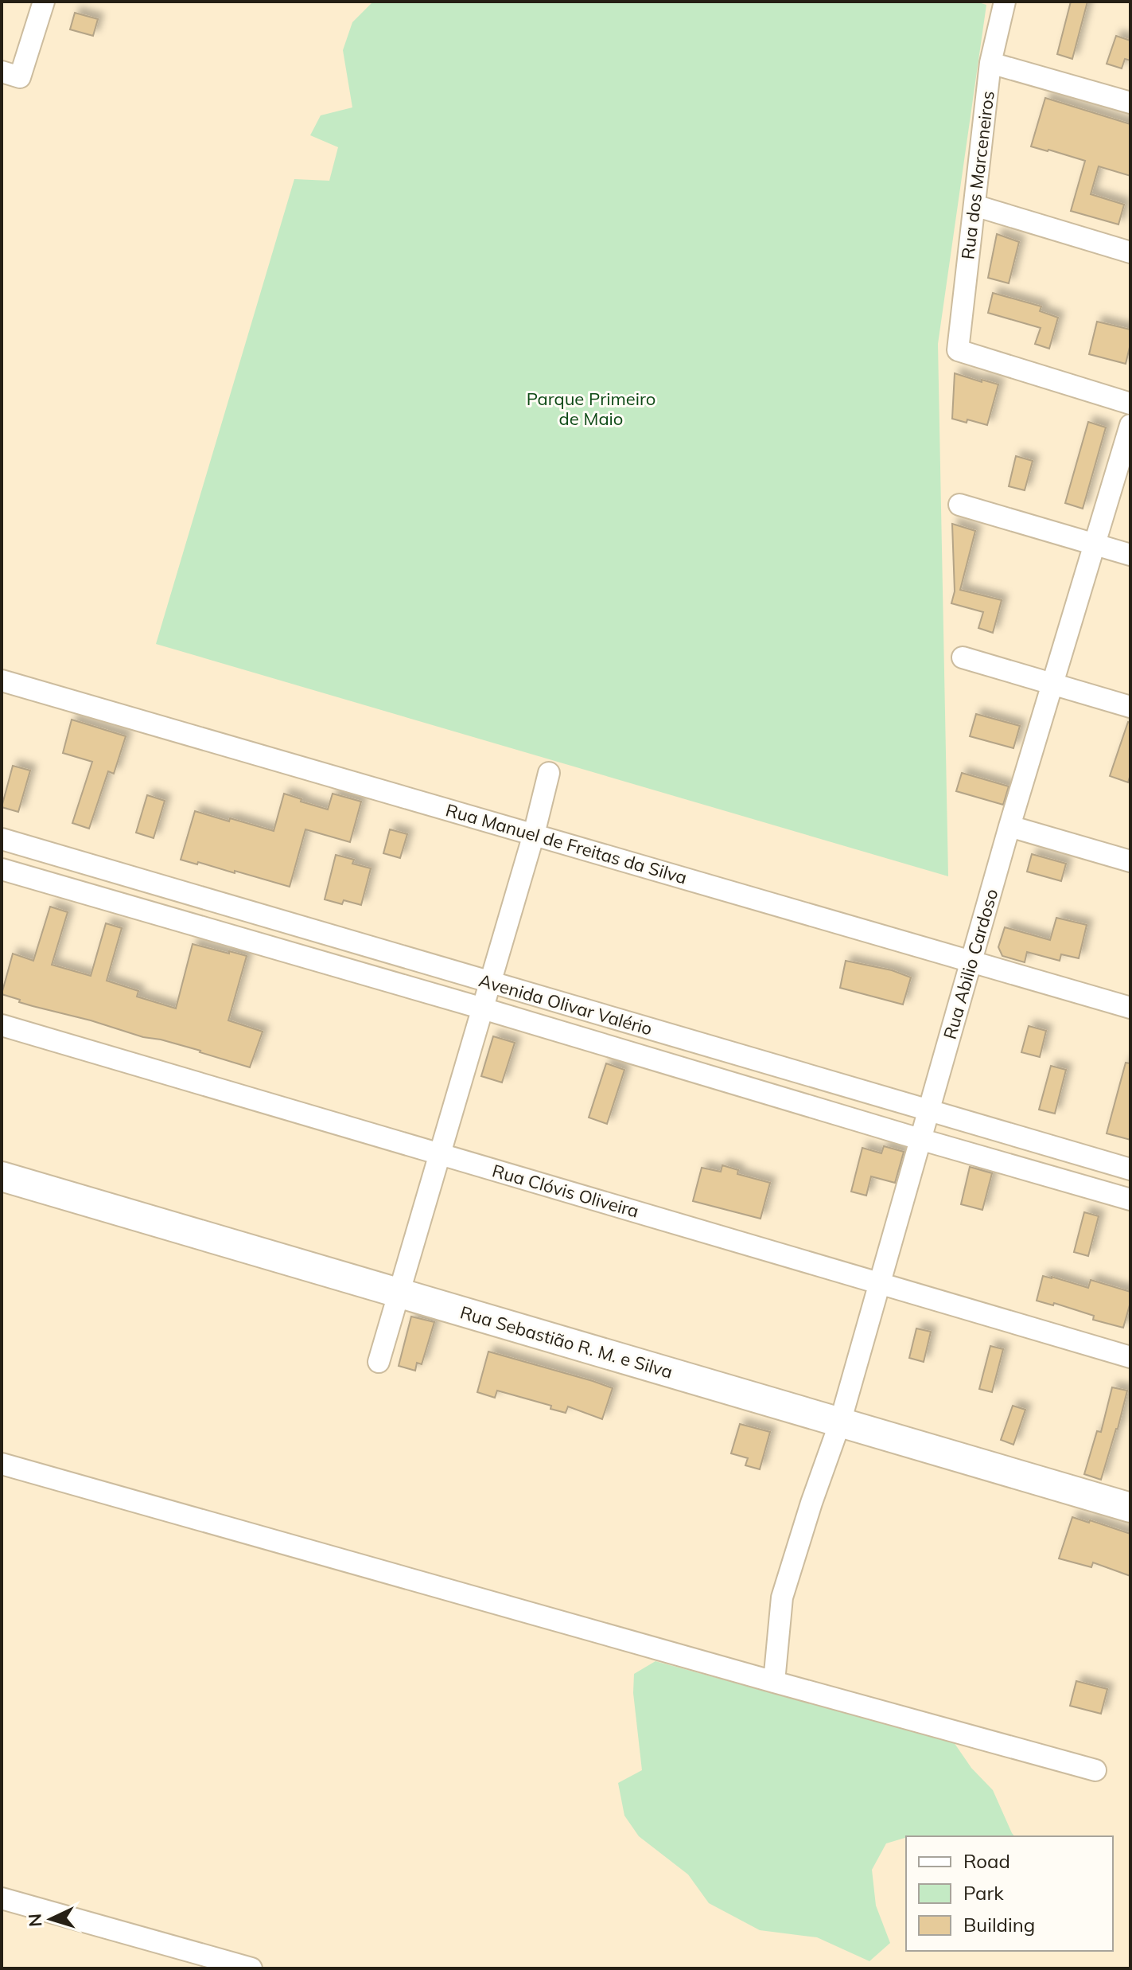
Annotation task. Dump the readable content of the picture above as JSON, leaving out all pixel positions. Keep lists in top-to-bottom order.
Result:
{
  "streets": {
    "street": [
      "Rua dos Marceneiros",
      "Rua Manuel de Freitas da Silva",
      "Rua Abilio Cardoso",
      "Avenida Olivar Valério",
      "Rua Clóvis Oliveira",
      "Rua Sebastião R. M. e Silva"
    ]
  },
  "crossings": [
    ["Rua Manuel de Freitas da Silva", "Rua Abilio Cardoso"],
    ["Rua Abilio Cardoso", "Avenida Olivar Valério"],
    ["Rua Abilio Cardoso", "Rua Clóvis Oliveira"],
    ["Rua Abilio Cardoso", "Rua Sebastião R. M. e Silva"]
  ],
  "parks": ["Parque Primeiro de Maio"],
  "legend": ["Road", "Park", "Building"],
  "north": "left"
}
